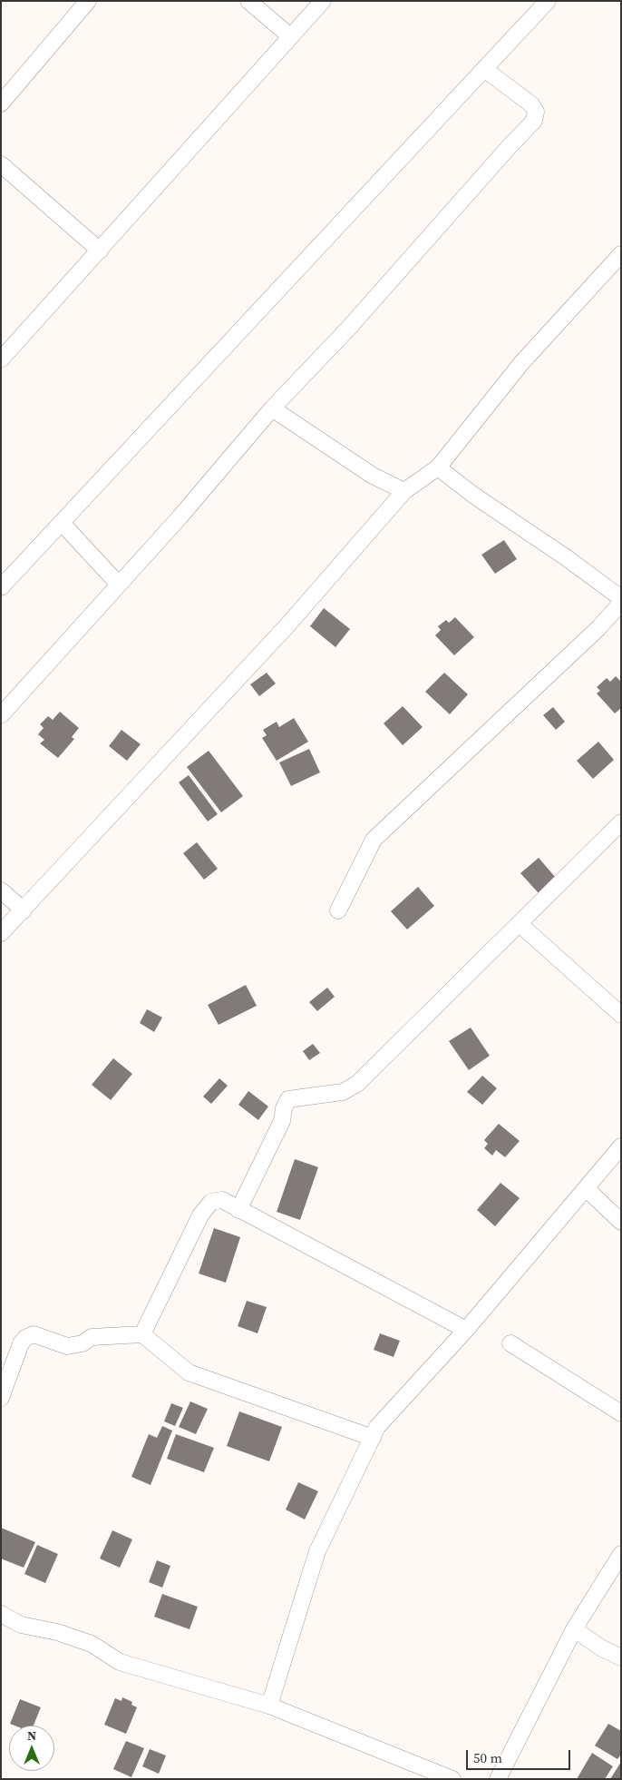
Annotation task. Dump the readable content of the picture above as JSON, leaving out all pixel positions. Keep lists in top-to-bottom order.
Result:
{
  "scale_bar": "50 m",
  "north": "top"
}
